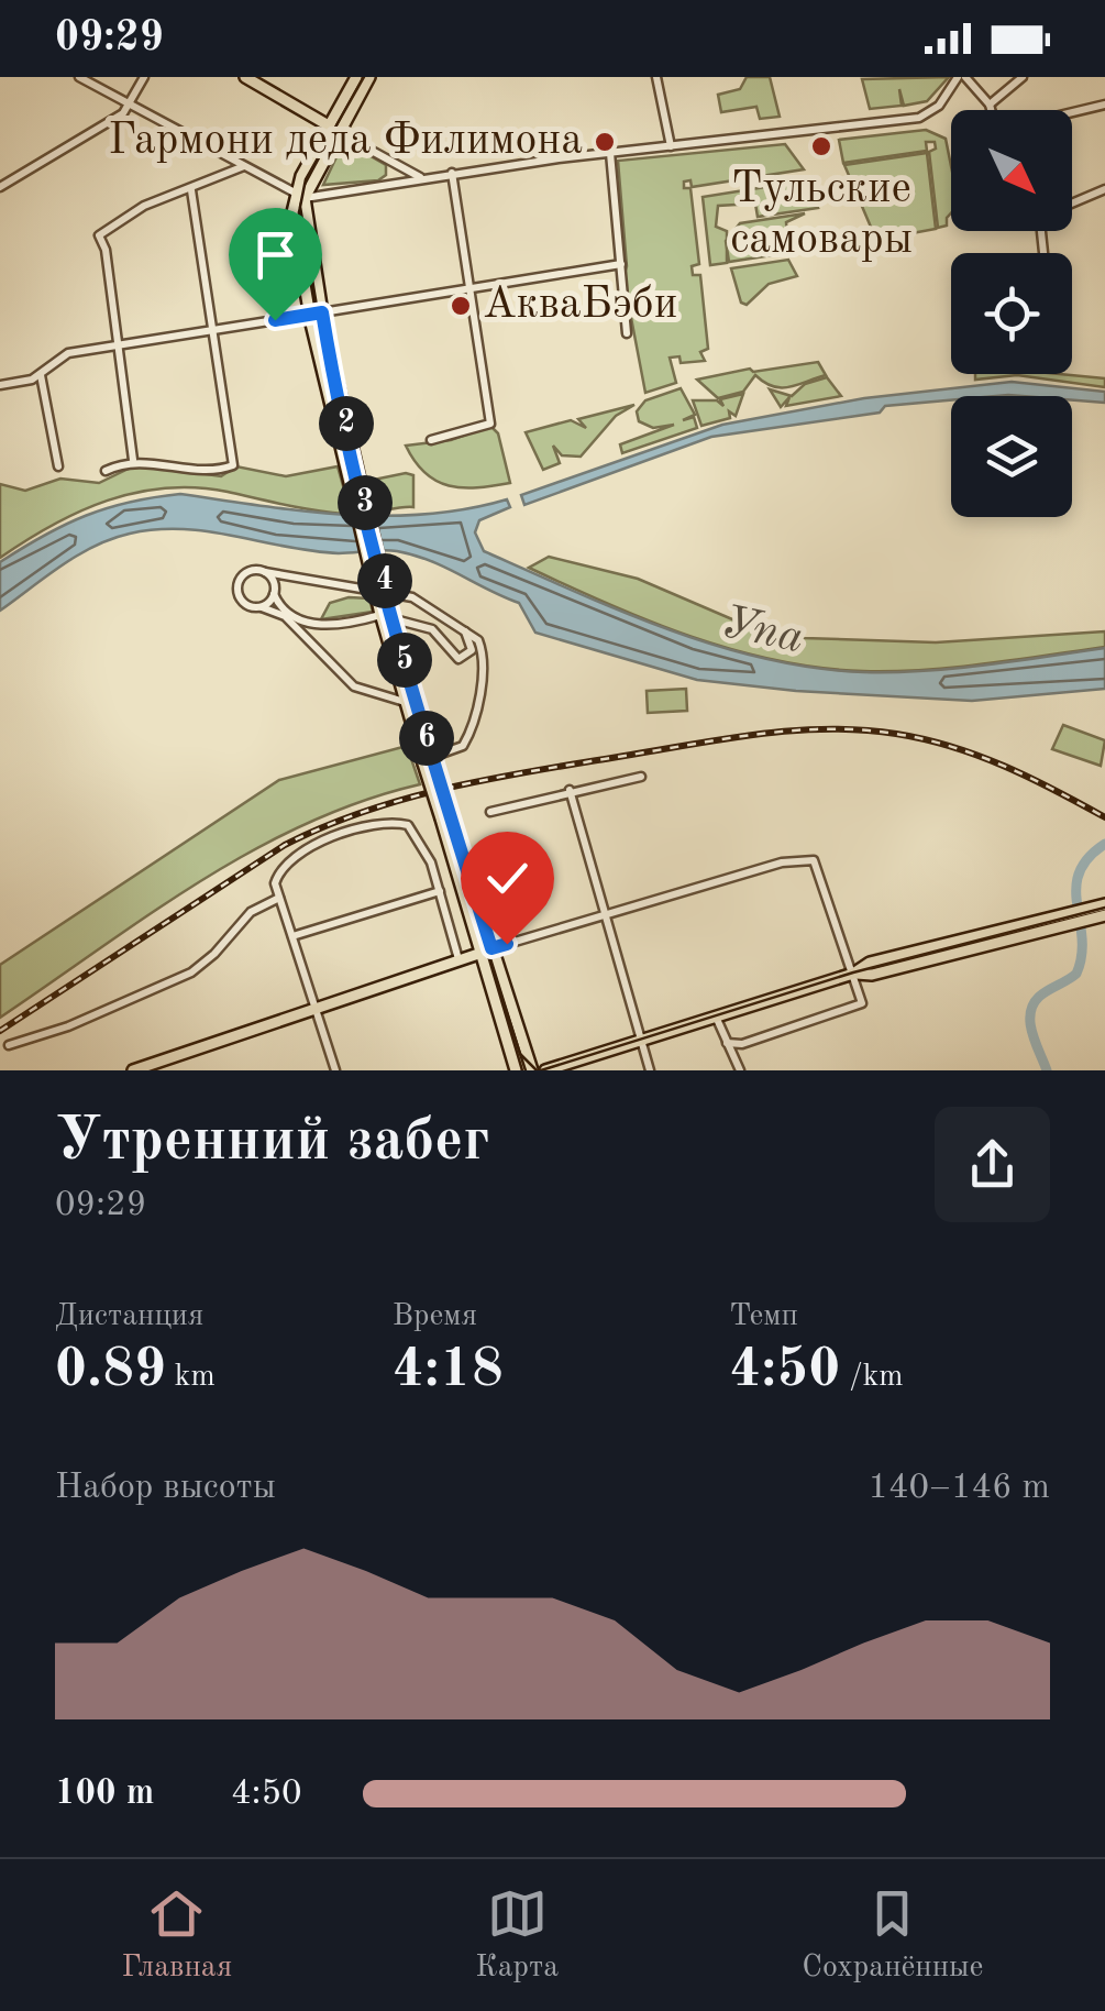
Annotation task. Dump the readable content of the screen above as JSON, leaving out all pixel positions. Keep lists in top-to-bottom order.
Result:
{
  "water": ["Упа"],
  "places": ["Гармони деда Филимона", "Тульские самовары", "АкваБэби"],
  "north": "bottom right",
  "page": {
    "status": "09:29",
    "pins": [
      "2",
      "3",
      "4",
      "5",
      "6"
    ],
    "heading": ["Утренний забег", "09:29"],
    "stats": [
      ["Дистанция", "0.89 km"],
      ["Время", "4:18"],
      ["Темп", "4:50 /km"]
    ],
    "chart": ["Набор высоты", "140–146 m"],
    "list": [
      {
        "name": "100 m",
        "note": "4:50"
      }
    ],
    "tabs": ["Главная", "Карта", "Сохранённые"]
  }
}
